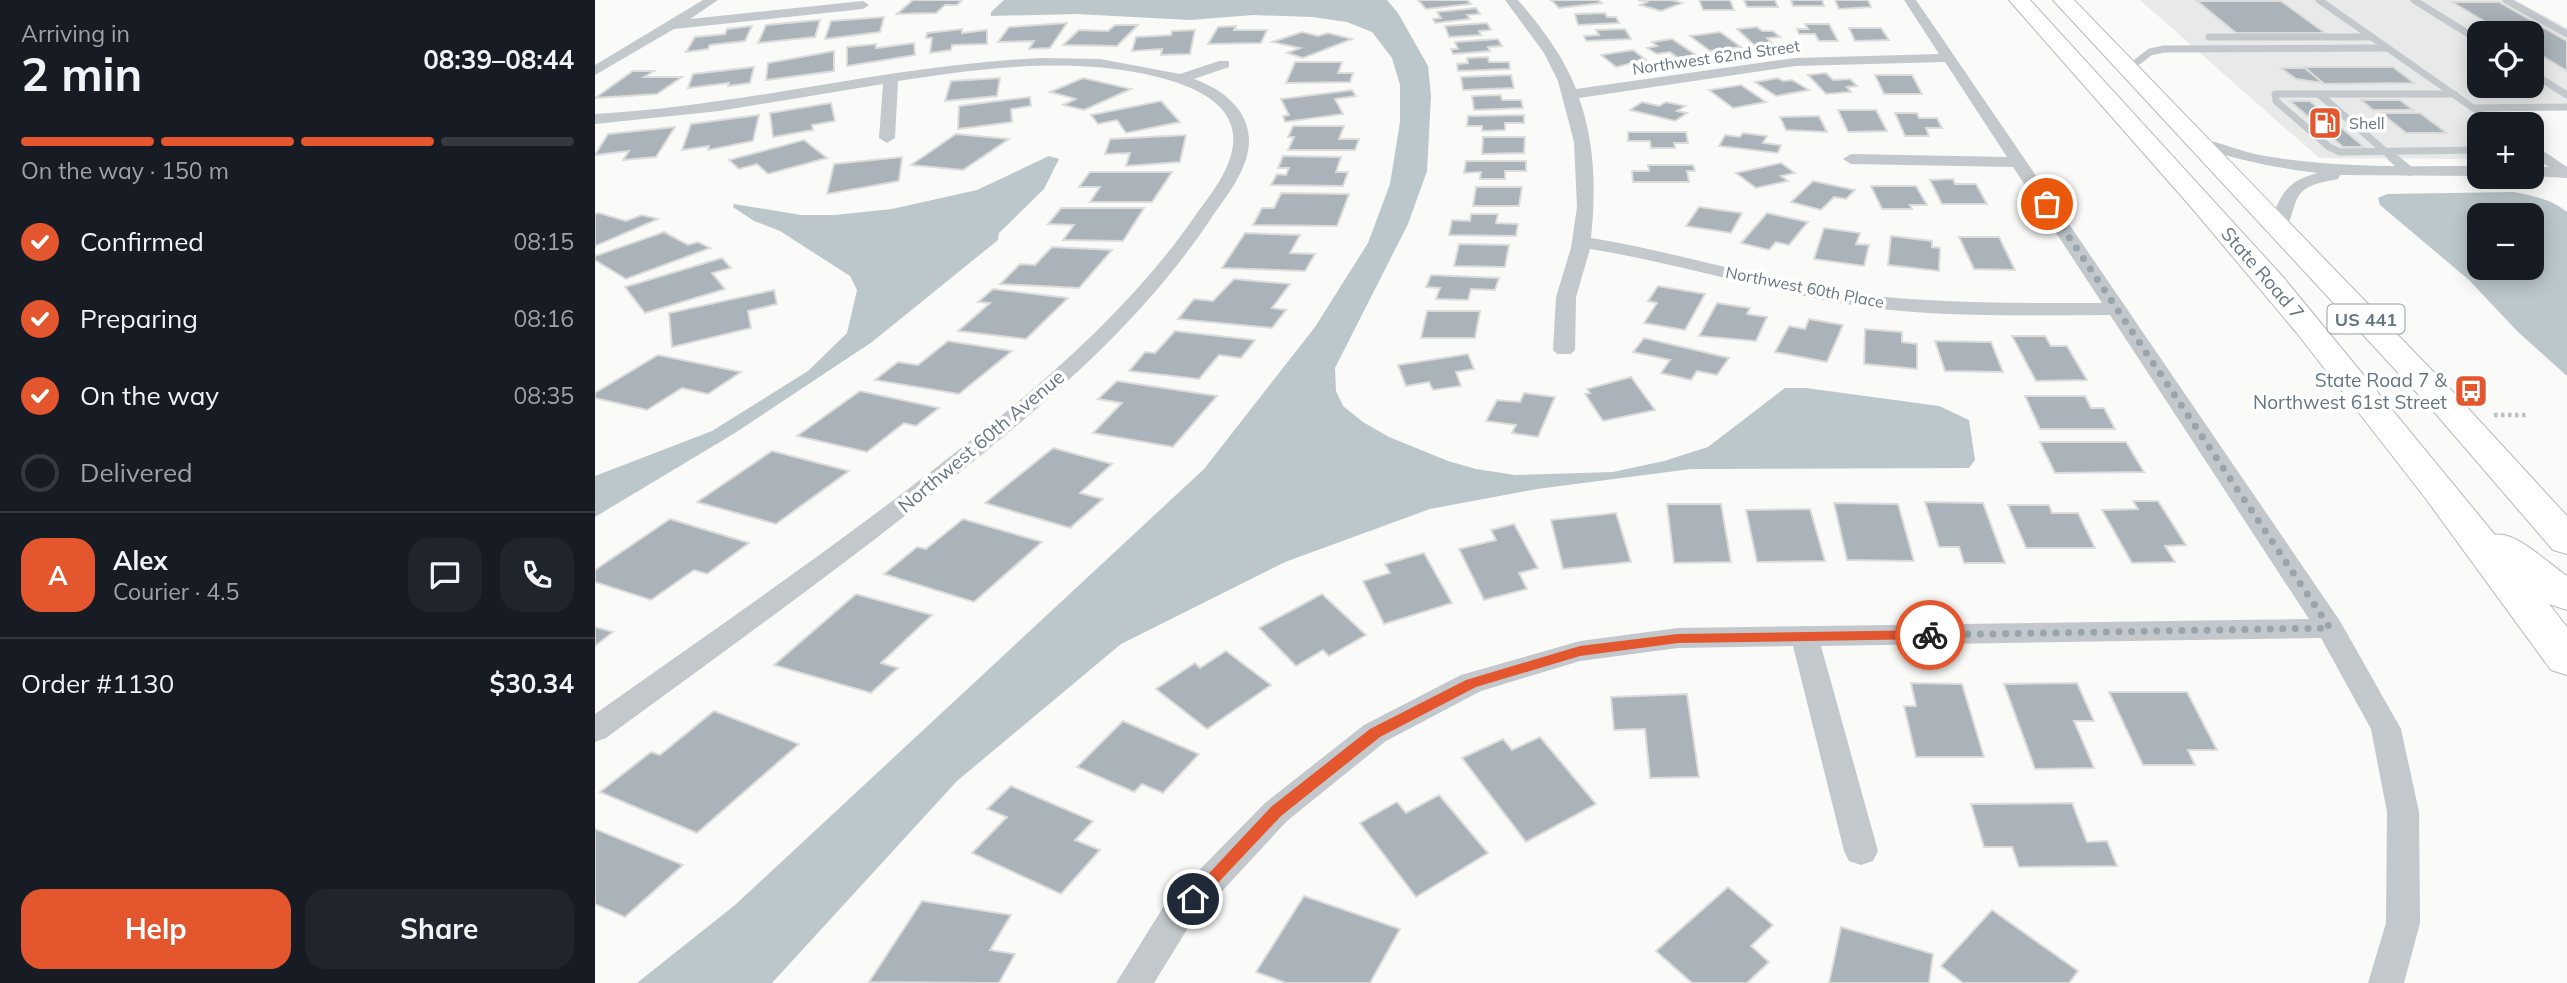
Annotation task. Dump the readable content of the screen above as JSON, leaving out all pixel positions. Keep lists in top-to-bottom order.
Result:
{
  "streets": {
    "main road": ["State Road 7", "US 441"],
    "street": ["Northwest 62nd Street", "Northwest 60th Place", "Northwest 60th Avenue"]
  },
  "places": {
    "fuel station": ["Shell"],
    "bus stop": ["State Road 7 & Northwest 61st Street"]
  },
  "page": {
    "heading": ["2 min", "Arriving in", "08:39–08:44"],
    "panel": [
      "Alex",
      "Courier · 4.5",
      "Order #1130",
      "$30.34"
    ],
    "map_buttons": ["+", "−"],
    "bar": "On the way · 150 m",
    "list": [
      ["Confirmed", "08:15"],
      ["Preparing", "08:16"],
      ["On the way", "08:35"],
      "Delivered"
    ],
    "round": "A",
    "buttons": ["Help", "Share"]
  }
}
